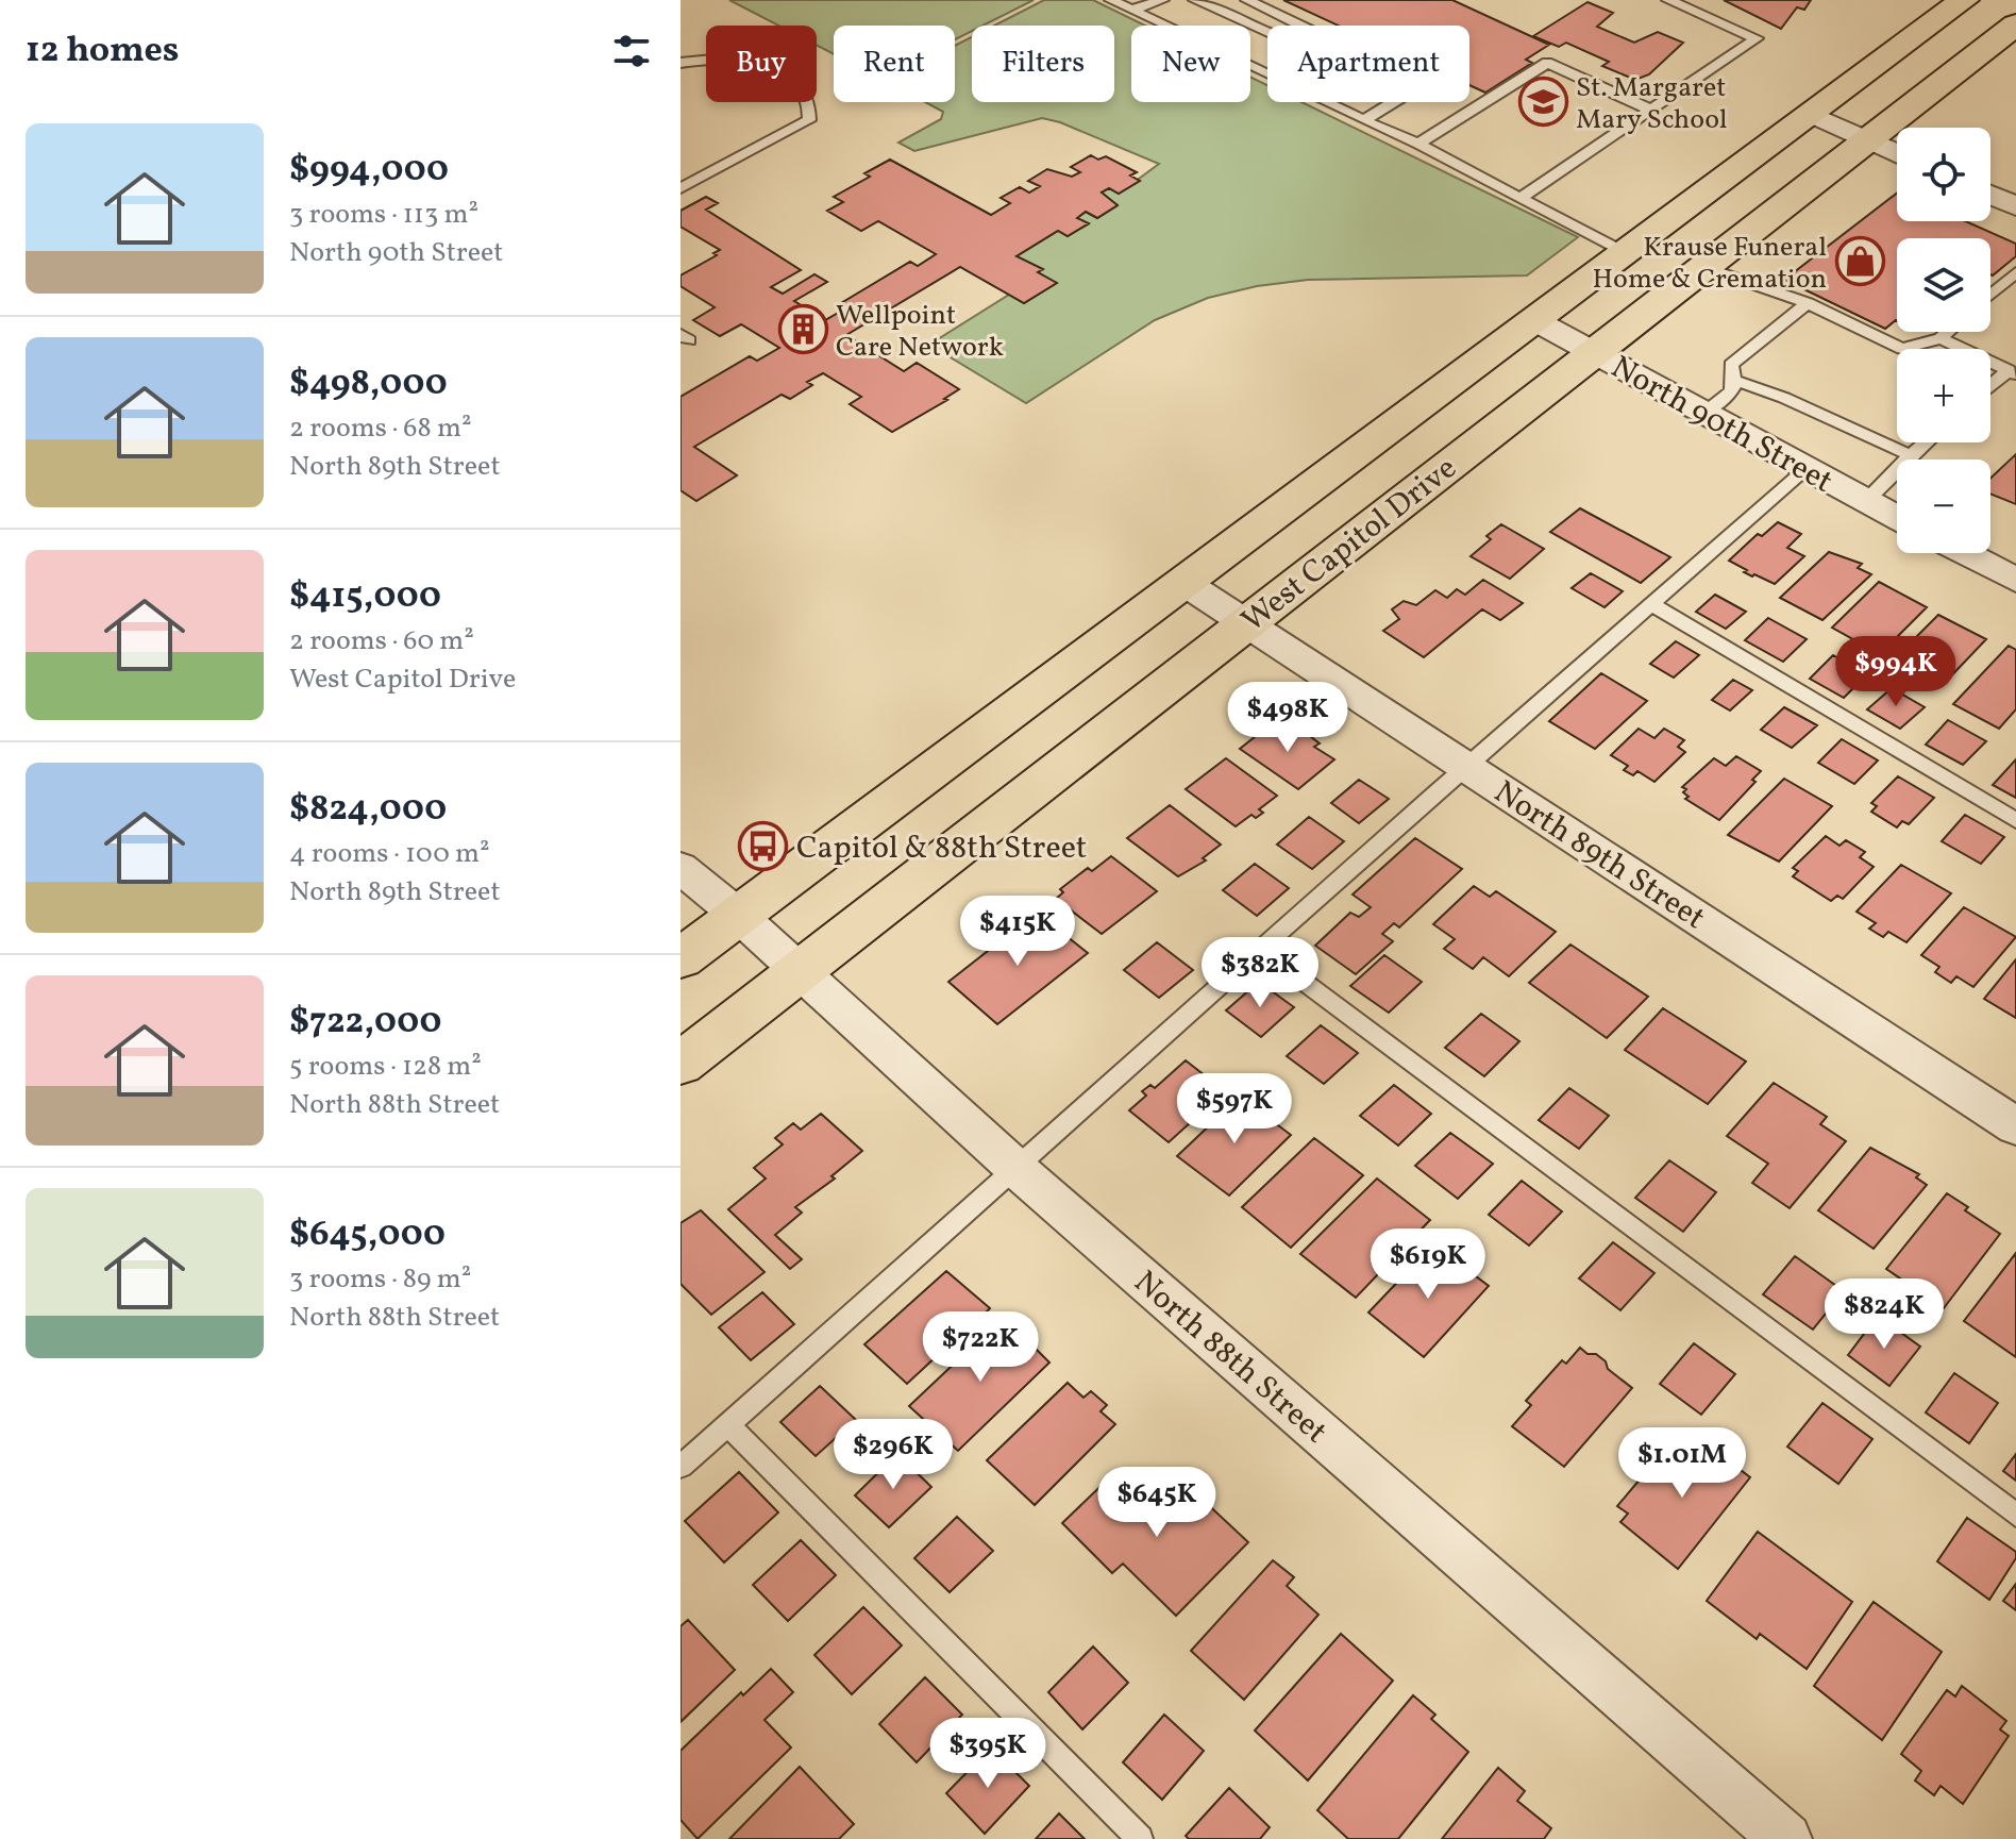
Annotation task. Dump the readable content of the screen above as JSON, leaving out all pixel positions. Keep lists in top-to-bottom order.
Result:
{
  "streets": {
    "main road": ["West Capitol Drive"],
    "street": ["North 90th Street", "North 89th Street", "North 88th Street"]
  },
  "crossings": [
    ["North 90th Street", "West Capitol Drive"],
    ["West Capitol Drive", "North 89th Street"],
    ["West Capitol Drive", "North 88th Street"]
  ],
  "places": {
    "school or university": ["St. Margaret Mary School"],
    "shop": ["Krause Funeral Home & Cremation"],
    "building": ["Wellpoint Care Network"],
    "bus stop": ["Capitol & 88th Street"]
  },
  "page": {
    "heading": "12 homes",
    "chip": [
      "Buy",
      "Rent",
      "Filters",
      "New",
      "Apartment"
    ],
    "list": [
      {
        "name": "$994,000",
        "note": "3 rooms · 113 m² · North 90th Street"
      },
      {
        "name": "$498,000",
        "note": "2 rooms · 68 m² · North 89th Street"
      },
      {
        "name": "$415,000",
        "note": "2 rooms · 60 m² · West Capitol Drive"
      },
      {
        "name": "$824,000",
        "note": "4 rooms · 100 m² · North 89th Street"
      },
      {
        "name": "$722,000",
        "note": "5 rooms · 128 m² · North 88th Street"
      },
      {
        "name": "$645,000",
        "note": "3 rooms · 89 m² · North 88th Street"
      }
    ],
    "map_buttons": ["+", "−"],
    "price": [
      "$994K",
      "$498K",
      "$415K",
      "$382K",
      "$597K",
      "$619K",
      "$824K",
      "$722K",
      "$296K",
      "$1.01M",
      "$645K",
      "$395K"
    ]
  }
}
